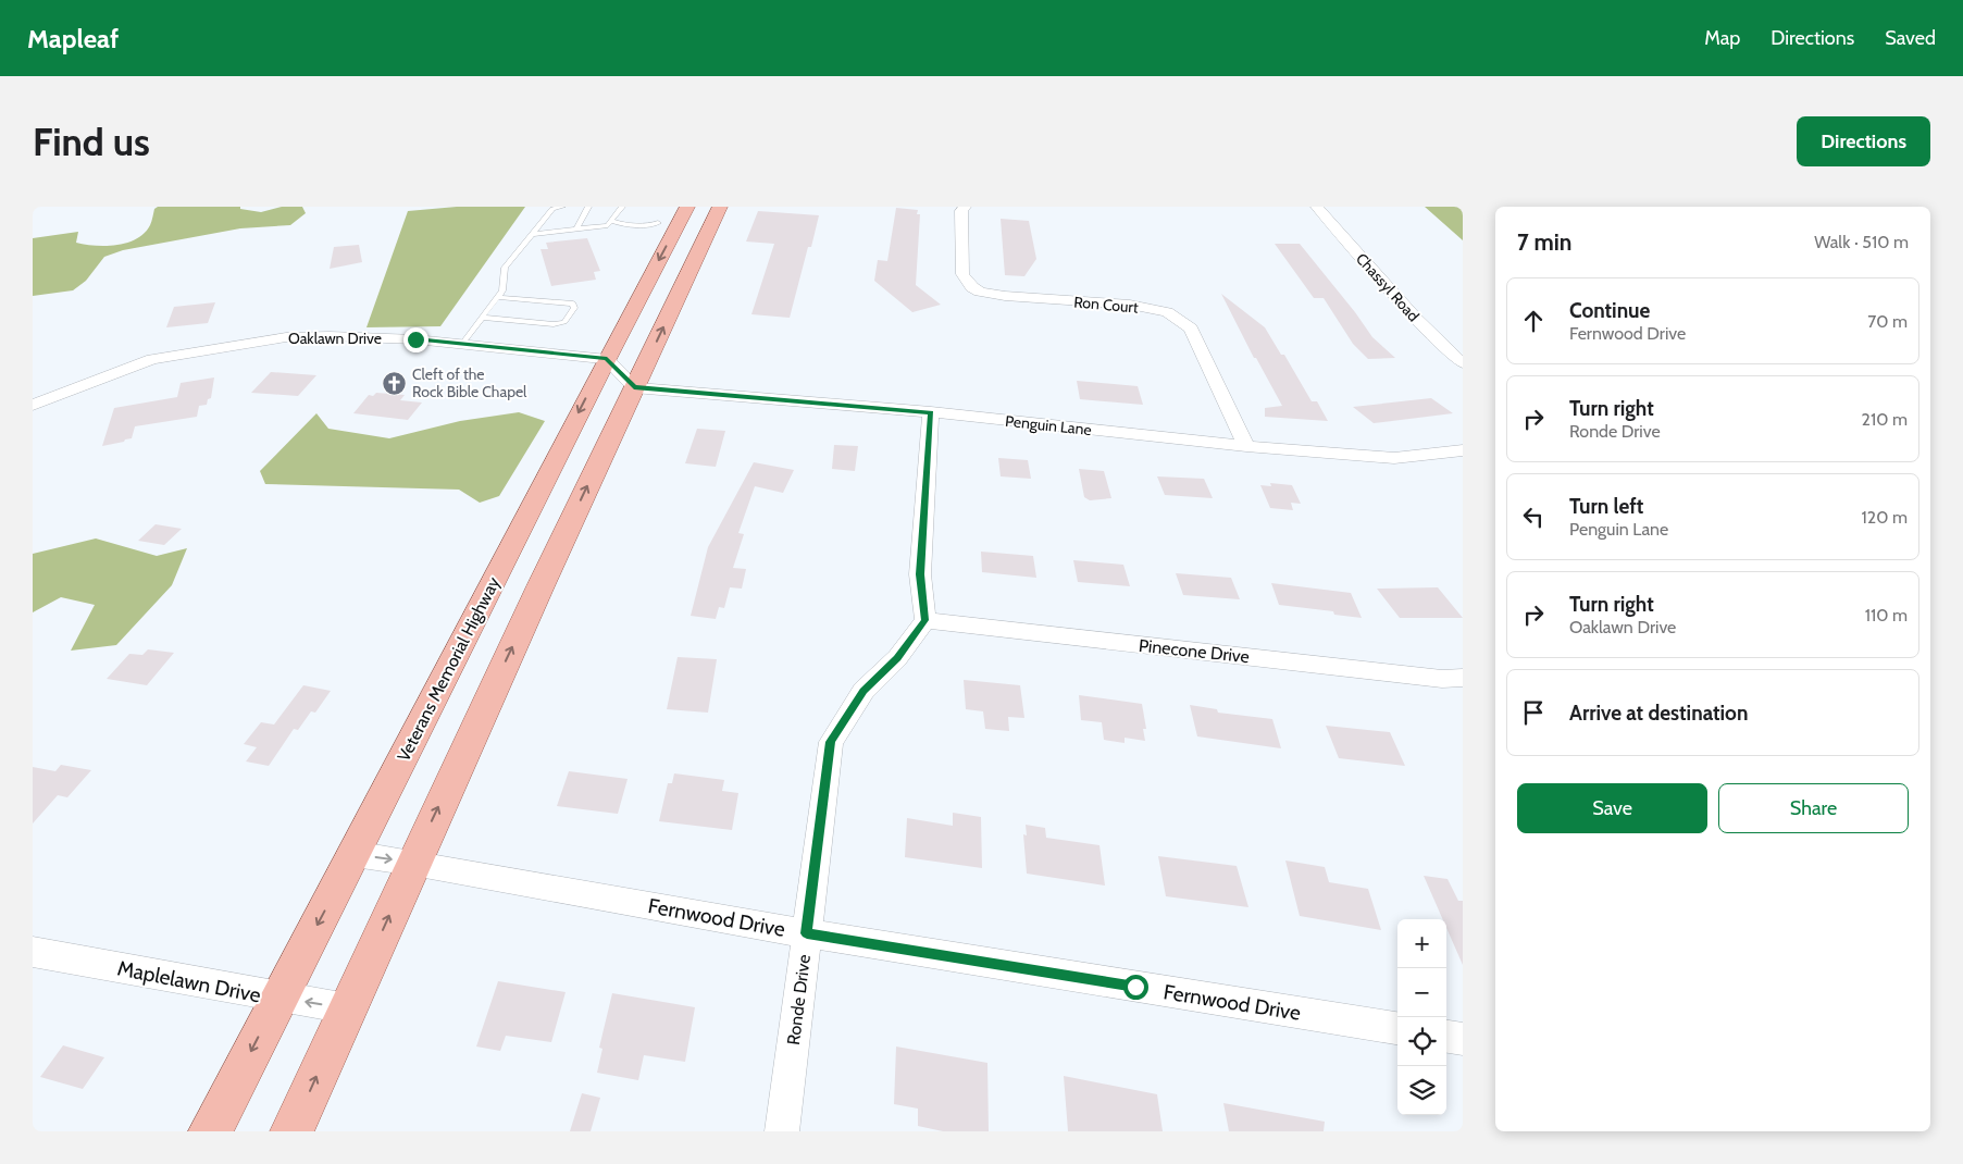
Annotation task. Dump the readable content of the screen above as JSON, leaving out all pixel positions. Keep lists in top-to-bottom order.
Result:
{
  "streets": {
    "main road": ["Veterans Memorial Highway"],
    "street": [
      "Chassyl Road",
      "Ron Court",
      "Oaklawn Drive",
      "Penguin Lane",
      "Pinecone Drive",
      "Fernwood Drive",
      "Maplelawn Drive",
      "Ronde Drive"
    ]
  },
  "crossings": [
    ["Ron Court", "Penguin Lane"],
    ["Oaklawn Drive", "Veterans Memorial Highway"],
    ["Pinecone Drive", "Ronde Drive"],
    ["Veterans Memorial Highway", "Fernwood Drive"],
    ["Veterans Memorial Highway", "Maplelawn Drive"],
    ["Fernwood Drive", "Ronde Drive"]
  ],
  "places": {
    "church": ["Cleft of the Rock Bible Chapel"]
  },
  "page": {
    "header": "Mapleaf",
    "nav": ["Map", "Directions", "Saved"],
    "buttons": [
      "Directions",
      ["Save", "Share"]
    ],
    "title": "Find us",
    "heading": ["7 min", "Walk · 510 m"],
    "list": [
      ["Continue", "Fernwood Drive", "70 m"],
      ["Turn right", "Ronde Drive", "210 m"],
      ["Turn left", "Penguin Lane", "120 m"],
      ["Turn right", "Oaklawn Drive", "110 m"],
      "Arrive at destination"
    ],
    "map_buttons": ["+", "−"]
  }
}
